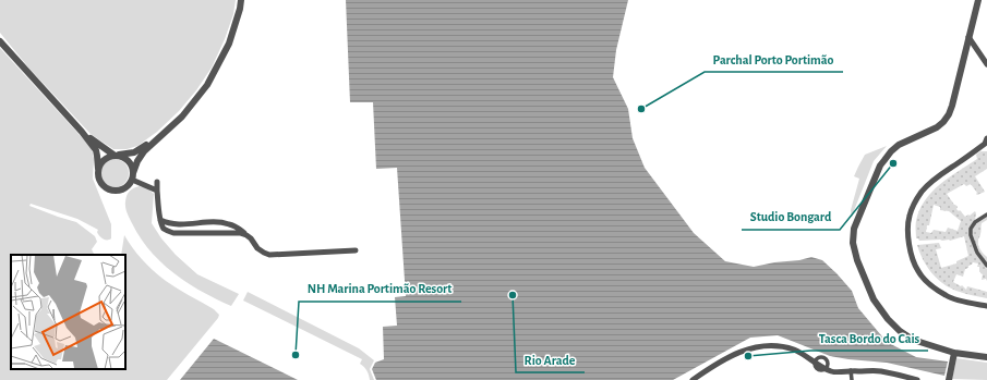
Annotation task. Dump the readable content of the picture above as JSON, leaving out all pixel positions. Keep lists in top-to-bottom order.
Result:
{
  "places": [
    "Parchal Porto Portimão",
    "Studio Bongard",
    "Rio Arade",
    "NH Marina Portimão Resort",
    "Tasca Bordo do Cais"
  ]
}
